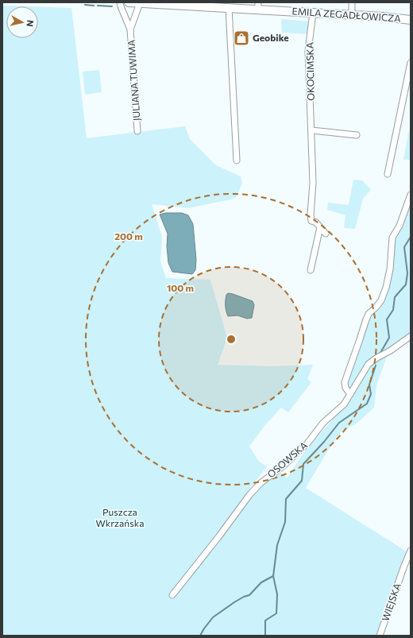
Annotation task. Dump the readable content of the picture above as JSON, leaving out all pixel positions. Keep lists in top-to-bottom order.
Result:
{
  "streets": {
    "main road": ["EMILA ZEGADŁOWICZA"],
    "street": [
      "OKOCIMSKA",
      "JULIANA TUWIMA",
      "OSOWSKA",
      "WIEJSKA"
    ]
  },
  "crossings": [
    ["EMILA ZEGADŁOWICZA", "OKOCIMSKA"],
    ["EMILA ZEGADŁOWICZA", "JULIANA TUWIMA"]
  ],
  "parks": ["Puszcza Wkrzańska"],
  "places": {
    "shop": ["Geobike"]
  },
  "north": "right",
  "rings": ["200 m", "100 m"]
}
